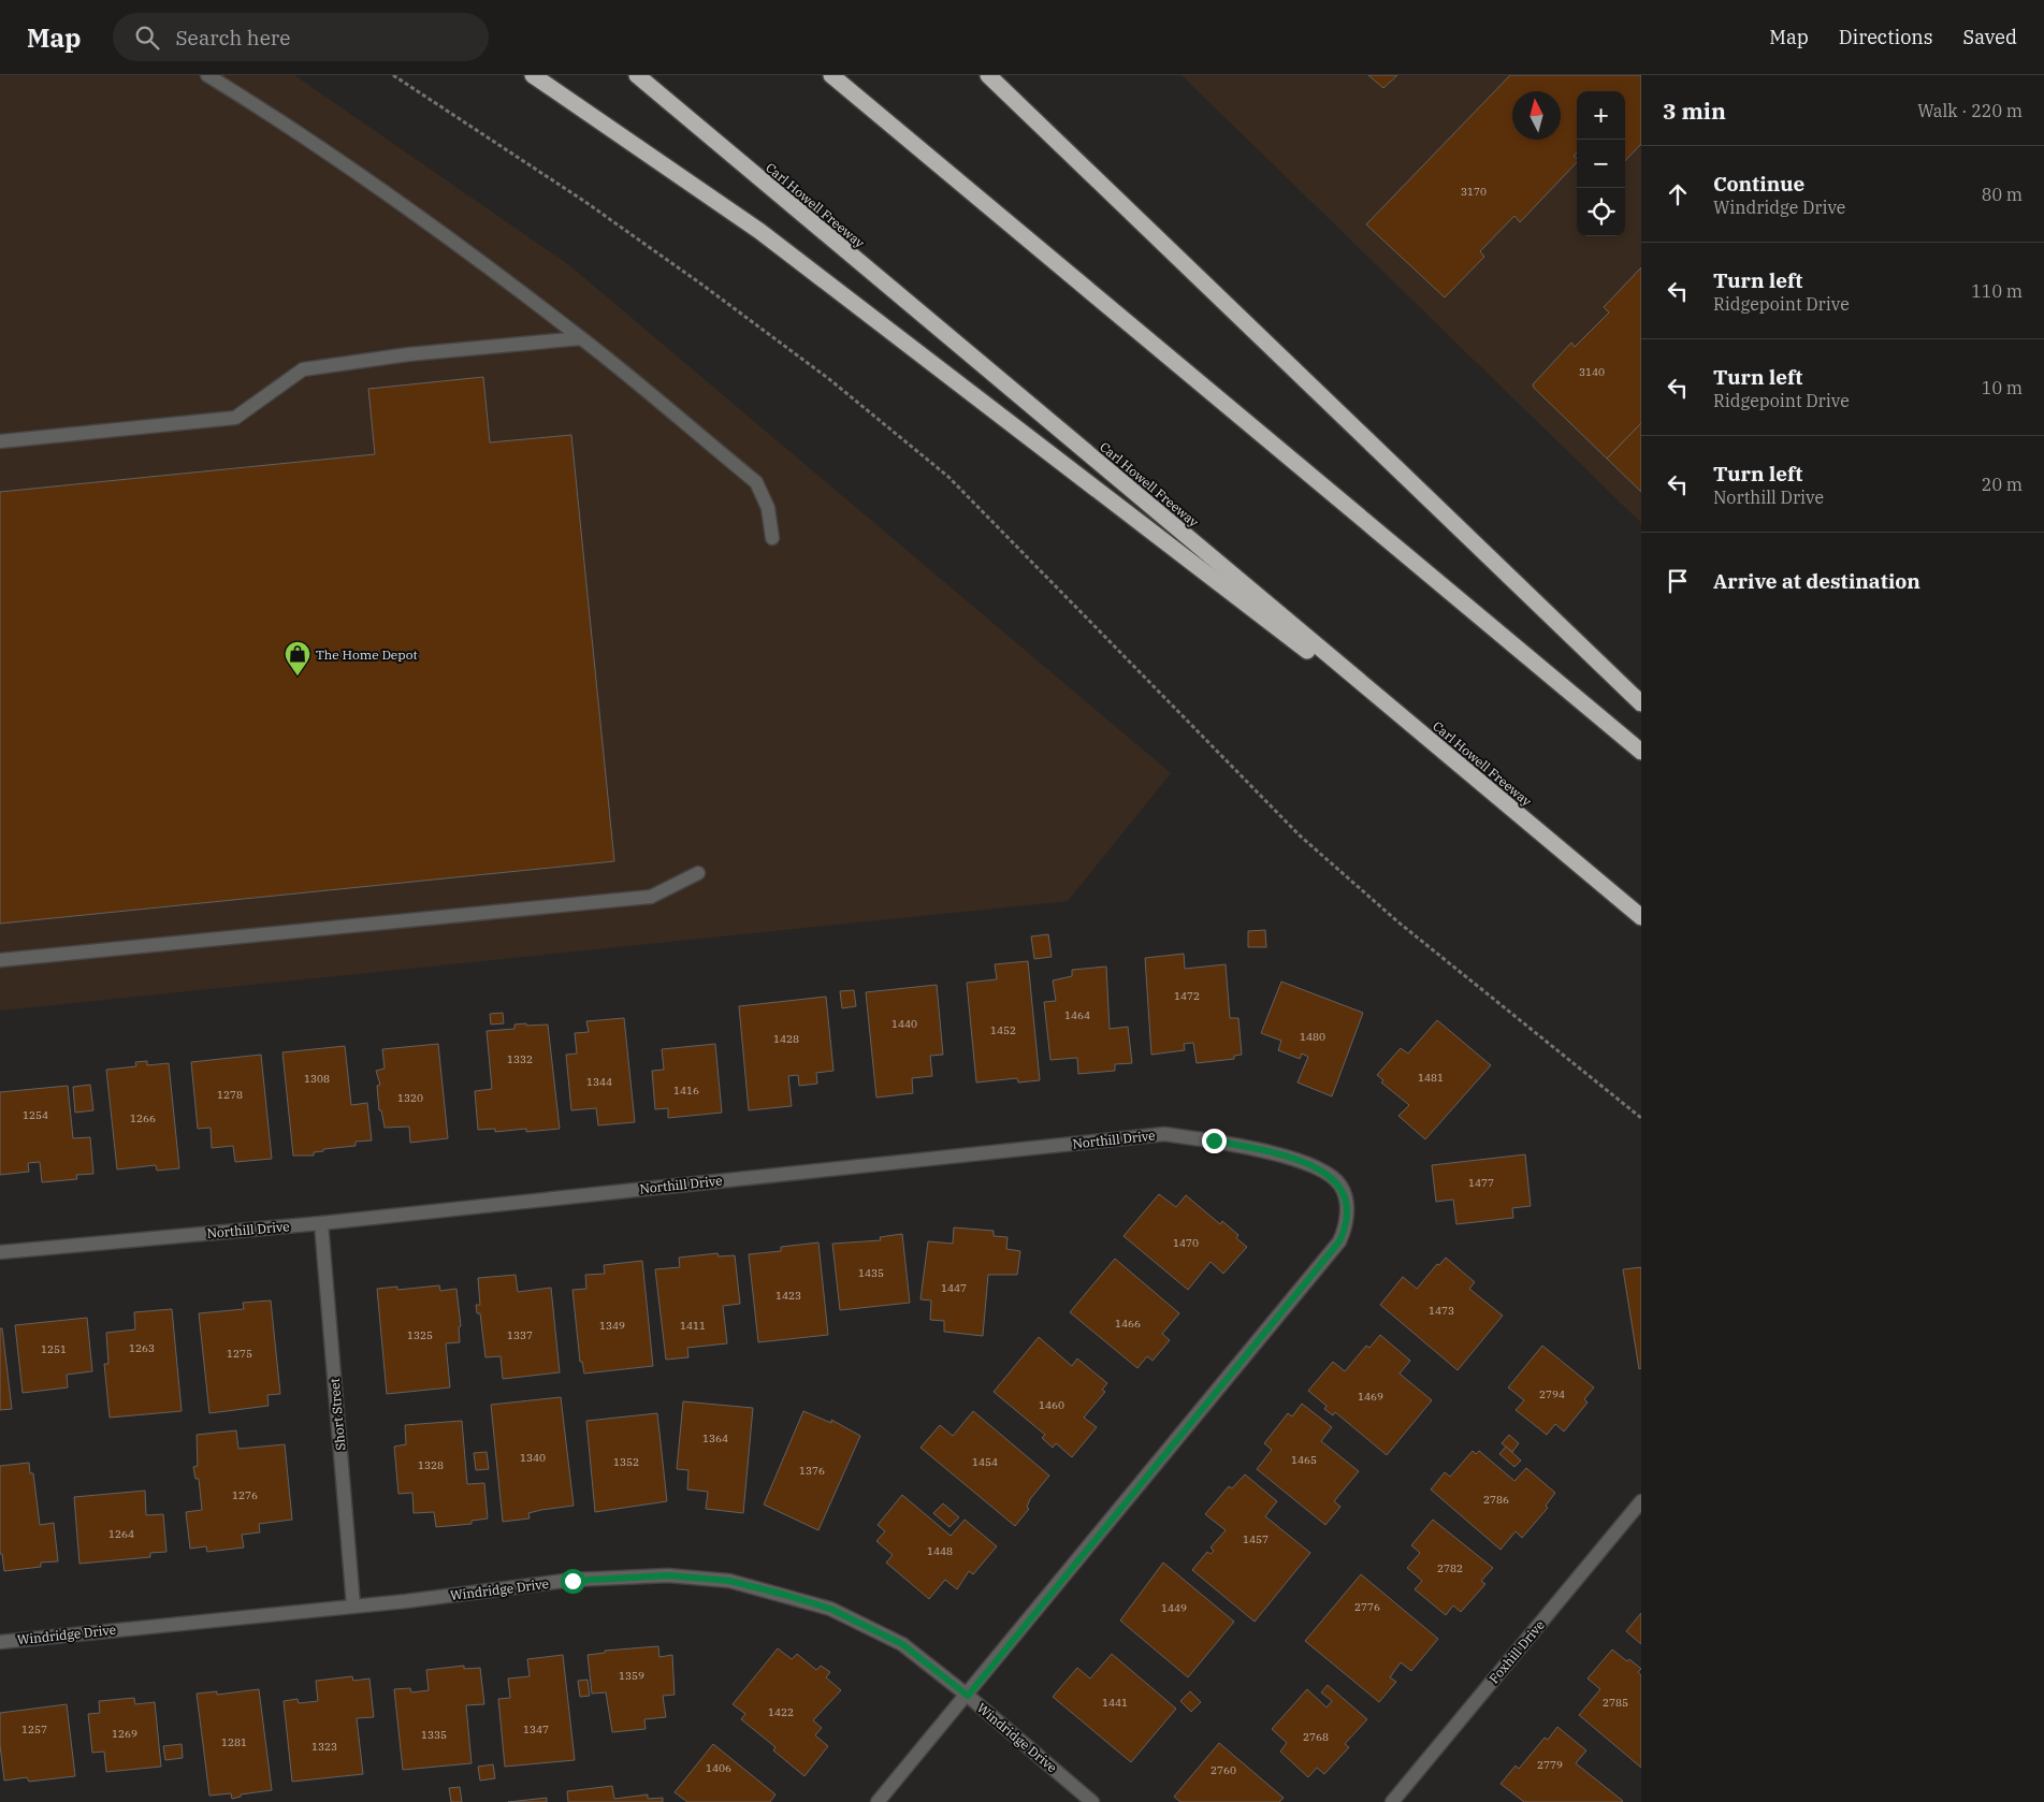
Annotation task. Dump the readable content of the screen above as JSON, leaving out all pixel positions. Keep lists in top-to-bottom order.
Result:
{
  "streets": {
    "highway": ["Carl Howell Freeway"],
    "street": [
      "Northill Drive",
      "Short Street",
      "Windridge Drive",
      "Foxhill Drive"
    ]
  },
  "crossings": [
    ["Northill Drive", "Short Street"],
    ["Northill Drive", "Windridge Drive"],
    ["Short Street", "Windridge Drive"]
  ],
  "places": {
    "shop": ["The Home Depot"]
  },
  "house_numbers": [
    "3170",
    "3140",
    "1472",
    "1464",
    "1440",
    "1452",
    "1480",
    "1428",
    "1332",
    "1481",
    "1308",
    "1344",
    "1416",
    "1278",
    "1320",
    "1254",
    "1266",
    "1477",
    "1470",
    "1435",
    "1447",
    "1423",
    "1473",
    "1466",
    "1349",
    "1411",
    "1325",
    "1337",
    "1263",
    "1251",
    "1275",
    "2794",
    "1469",
    "1460",
    "1364",
    "1340",
    "1465",
    "1352",
    "1454",
    "1328",
    "1376",
    "1276",
    "2786",
    "1264",
    "1457",
    "1448",
    "2782",
    "2776",
    "1449",
    "1359",
    "1441",
    "2785",
    "1422",
    "1257",
    "1347",
    "1269",
    "1335",
    "2768",
    "1281",
    "1323",
    "2779",
    "1406",
    "2760"
  ],
  "north": "top",
  "page": {
    "header": "Map",
    "search": "Search here",
    "nav": ["Map", "Directions", "Saved"],
    "heading": ["3 min", "Walk · 220 m"],
    "map_buttons": ["+", "−"],
    "list": [
      ["Continue", "Windridge Drive", "80 m"],
      ["Turn left", "Ridgepoint Drive", "110 m"],
      ["Turn left", "Ridgepoint Drive", "10 m"],
      ["Turn left", "Northill Drive", "20 m"],
      "Arrive at destination"
    ]
  }
}
